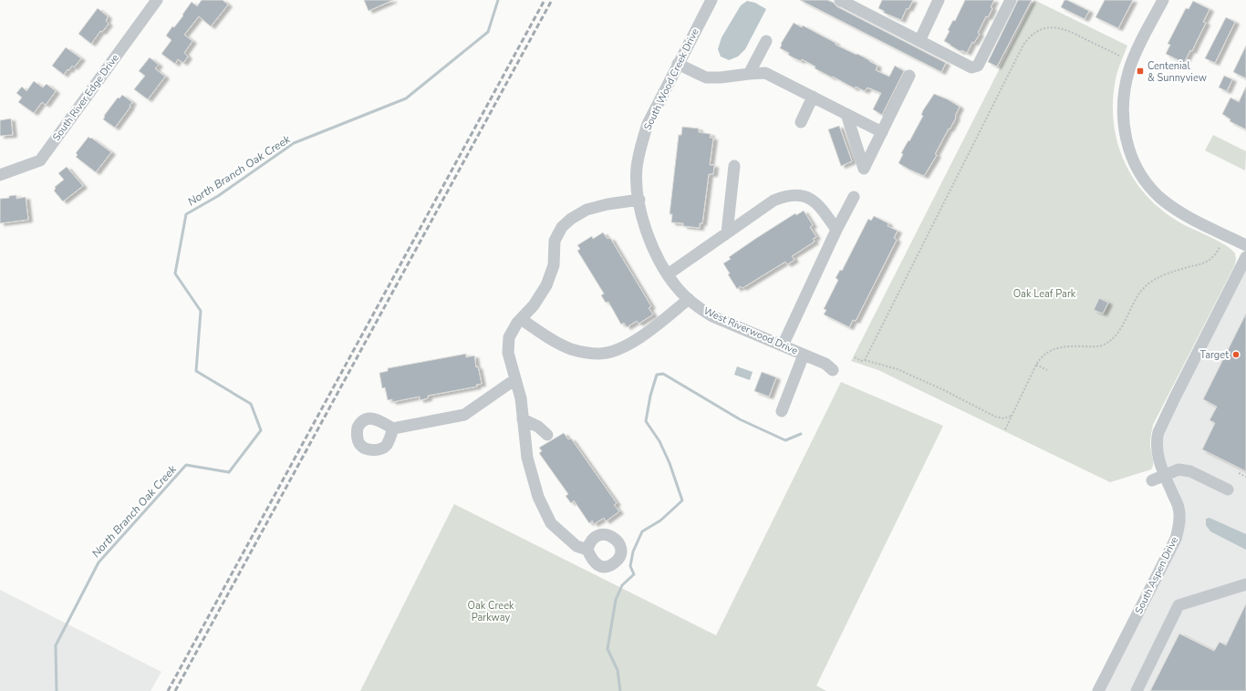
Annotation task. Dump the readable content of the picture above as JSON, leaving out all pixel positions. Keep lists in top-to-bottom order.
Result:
{
  "streets": {
    "street": [
      "South Wood Creek Drive",
      "South River Edge Drive",
      "West Riverwood Drive",
      "South Aspen Drive"
    ]
  },
  "crossings": [
    ["South Wood Creek Drive", "West Riverwood Drive"]
  ],
  "water": ["North Branch Oak Creek"],
  "parks": ["Oak Leaf Park", "Oak Creek Parkway"],
  "places": {
    "transit": ["Centenial & Sunnyview"],
    "other": ["Target"]
  }
}
